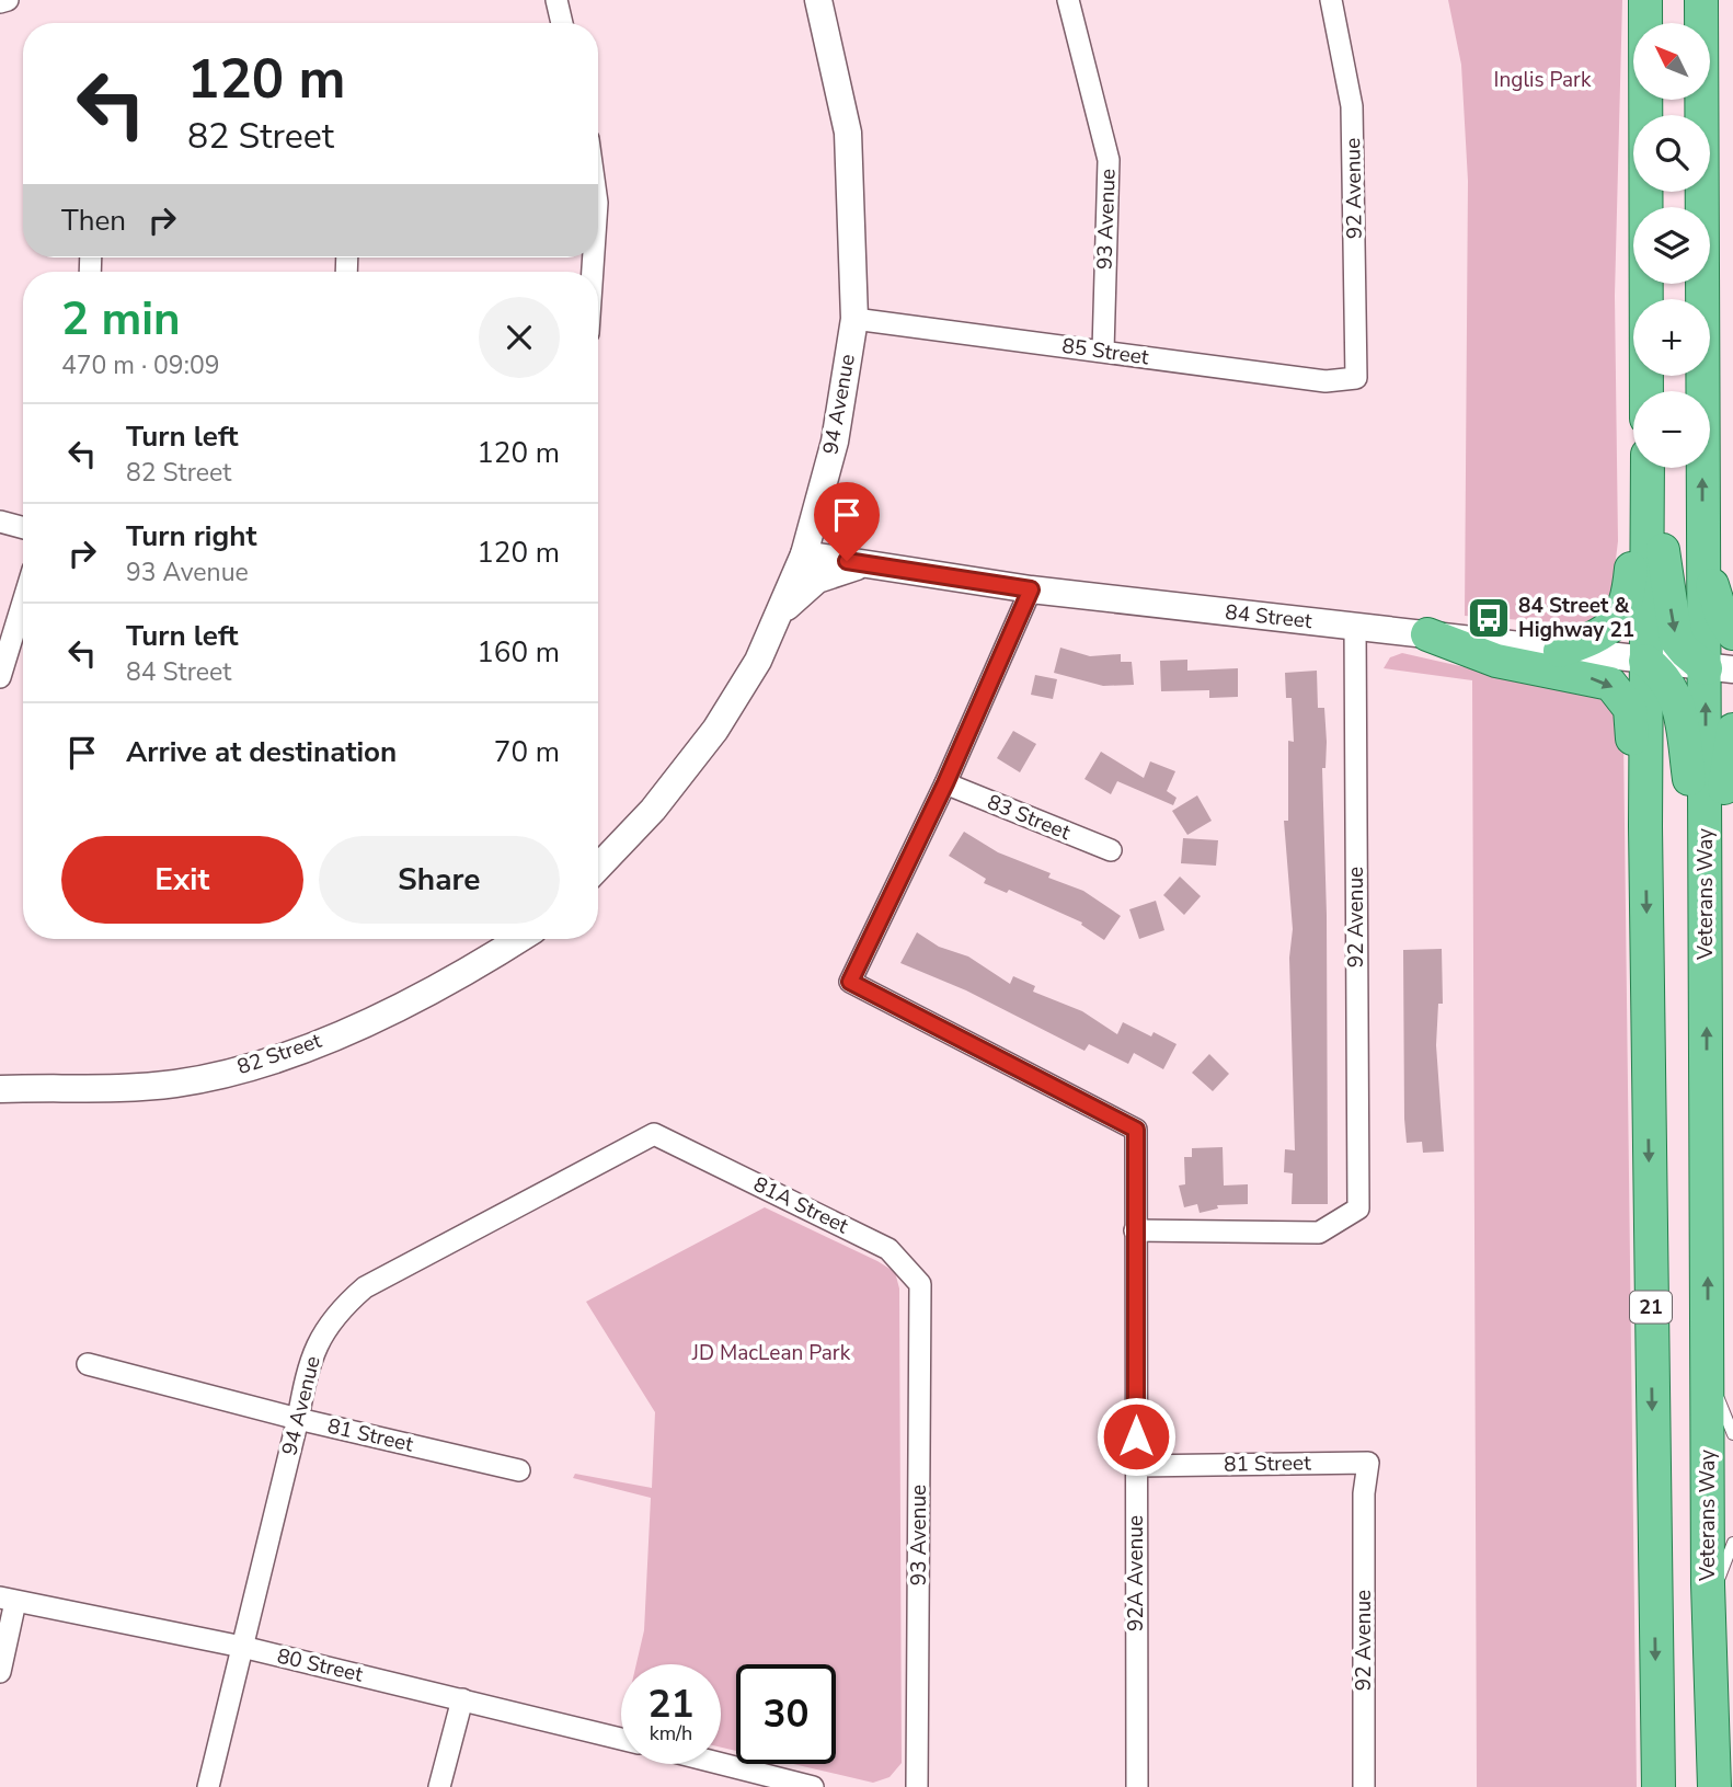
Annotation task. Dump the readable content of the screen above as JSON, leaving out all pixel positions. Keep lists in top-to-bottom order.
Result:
{
  "streets": {
    "main road": ["Veterans Way", "21"],
    "street": [
      "92 Avenue",
      "93 Avenue",
      "85 Street",
      "94 Avenue",
      "84 Street",
      "83 Street",
      "82 Street",
      "81A Street",
      "81 Street",
      "92A Avenue",
      "80 Street"
    ]
  },
  "crossings": [
    ["92 Avenue", "85 Street"],
    ["92 Avenue", "84 Street"],
    ["92 Avenue", "81 Street"],
    ["92 Avenue", "92A Avenue"],
    ["93 Avenue", "85 Street"],
    ["93 Avenue", "81A Street"],
    ["85 Street", "94 Avenue"],
    ["94 Avenue", "84 Street"],
    ["94 Avenue", "81A Street"],
    ["94 Avenue", "81 Street"],
    ["94 Avenue", "80 Street"],
    ["84 Street", "Veterans Way"],
    ["84 Street", "21"],
    ["83 Street", "92A Avenue"],
    ["81 Street", "92A Avenue"]
  ],
  "parks": ["Inglis Park", "JD MacLean Park"],
  "places": {
    "bus stop": ["84 Street & Highway 21"]
  },
  "north": "top left",
  "page": {
    "map_buttons": ["+", "−"],
    "turn": ["120 m", "82 Street"],
    "then": "Then",
    "heading": ["2 min", "470 m · 09:09"],
    "list": [
      {
        "name": "Turn left",
        "note": "82 Street",
        "value": "120 m"
      },
      {
        "name": "Turn right",
        "note": "93 Avenue",
        "value": "120 m"
      },
      {
        "name": "Turn left",
        "note": "84 Street",
        "value": "160 m"
      },
      {
        "name": "Arrive at destination",
        "value": "70 m"
      }
    ],
    "buttons": ["Exit", "Share"],
    "speed": "21 km/h",
    "limit": "30"
  }
}
